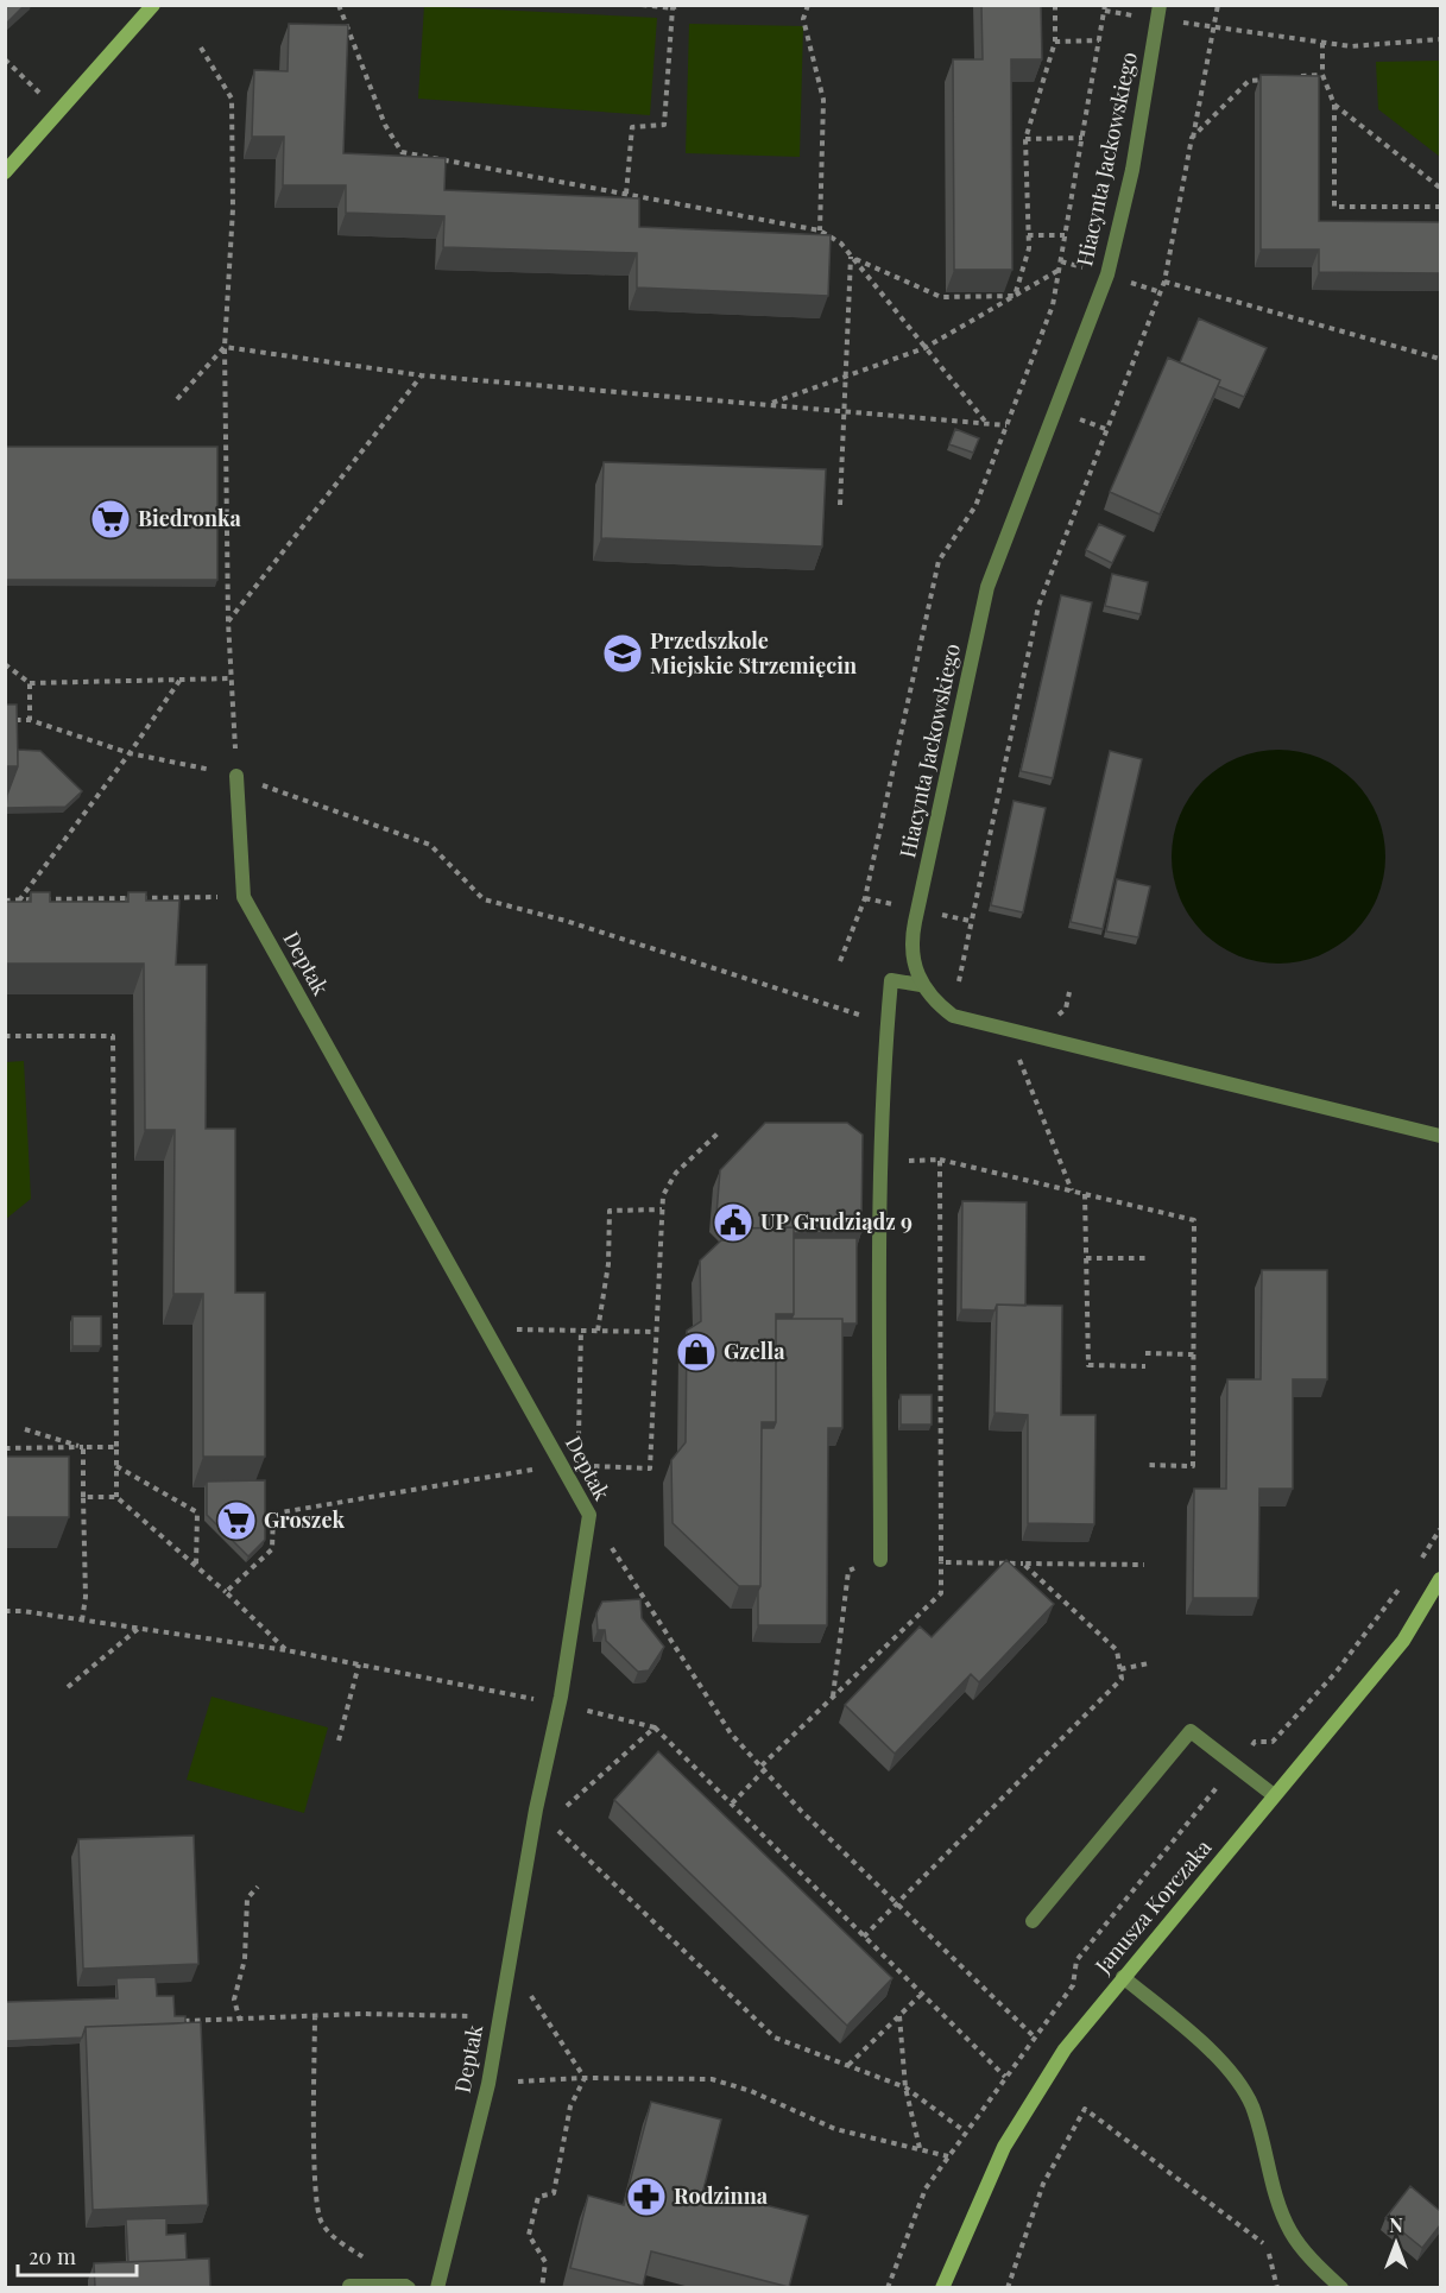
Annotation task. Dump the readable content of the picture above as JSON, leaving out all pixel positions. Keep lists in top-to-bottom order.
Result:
{
  "streets": {
    "street": ["Hiacynta Jackowskiego", "Deptak", "Janusza Korczaka"]
  },
  "places": {
    "supermarket": ["Biedronka", "Groszek"],
    "school or university": ["Przedszkole Miejskie Strzemięcin"],
    "public building": ["UP Grudziądz 9"],
    "shop": ["Gzella"],
    "pharmacy": ["Rodzinna"]
  },
  "scale_bar": "20 m",
  "north": "top"
}
